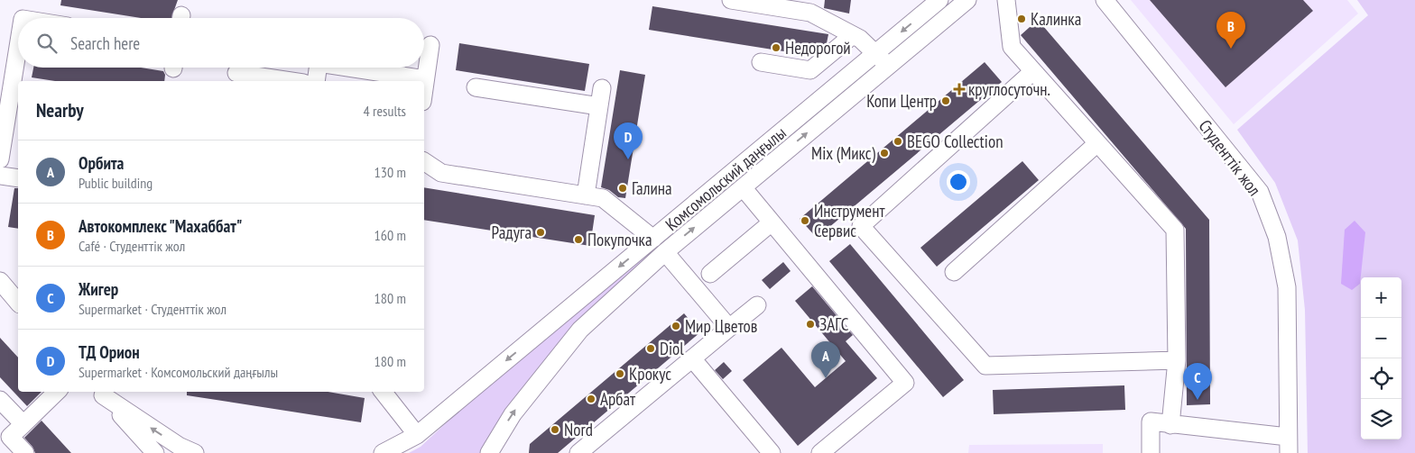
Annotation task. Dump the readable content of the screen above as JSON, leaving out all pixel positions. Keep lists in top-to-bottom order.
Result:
{
  "streets": {
    "street": ["Студенттік жол", "Комсомольский даңғылы"]
  },
  "places": {
    "other": [
      "Калинка",
      "Недорогой",
      "Копи Центр",
      "BEGO Collection",
      "Mix (Микс)",
      "Галина",
      "Инструмент Сервис",
      "Радуга",
      "Покупочка",
      "ЗАГС",
      "Мир Цветов",
      "Diol",
      "Крокус",
      "Арбат",
      "Nord"
    ],
    "health": ["круглосуточн."]
  },
  "page": {
    "pins": [
      "B",
      "D",
      "A",
      "C"
    ],
    "search": "Search here",
    "heading": ["Nearby", "4 results"],
    "list": [
      {
        "mark": "A",
        "name": "Орбита",
        "note": "Public building",
        "value": "130 m"
      },
      {
        "mark": "B",
        "name": "Автокомплекс \"Махаббат\"",
        "note": "Café · Студенттік жол",
        "value": "160 m"
      },
      {
        "mark": "C",
        "name": "Жигер",
        "note": "Supermarket · Студенттік жол",
        "value": "180 m"
      },
      {
        "mark": "D",
        "name": "ТД Орион",
        "note": "Supermarket · Комсомольский даңғылы",
        "value": "180 m"
      }
    ],
    "map_buttons": ["+", "−"]
  }
}
